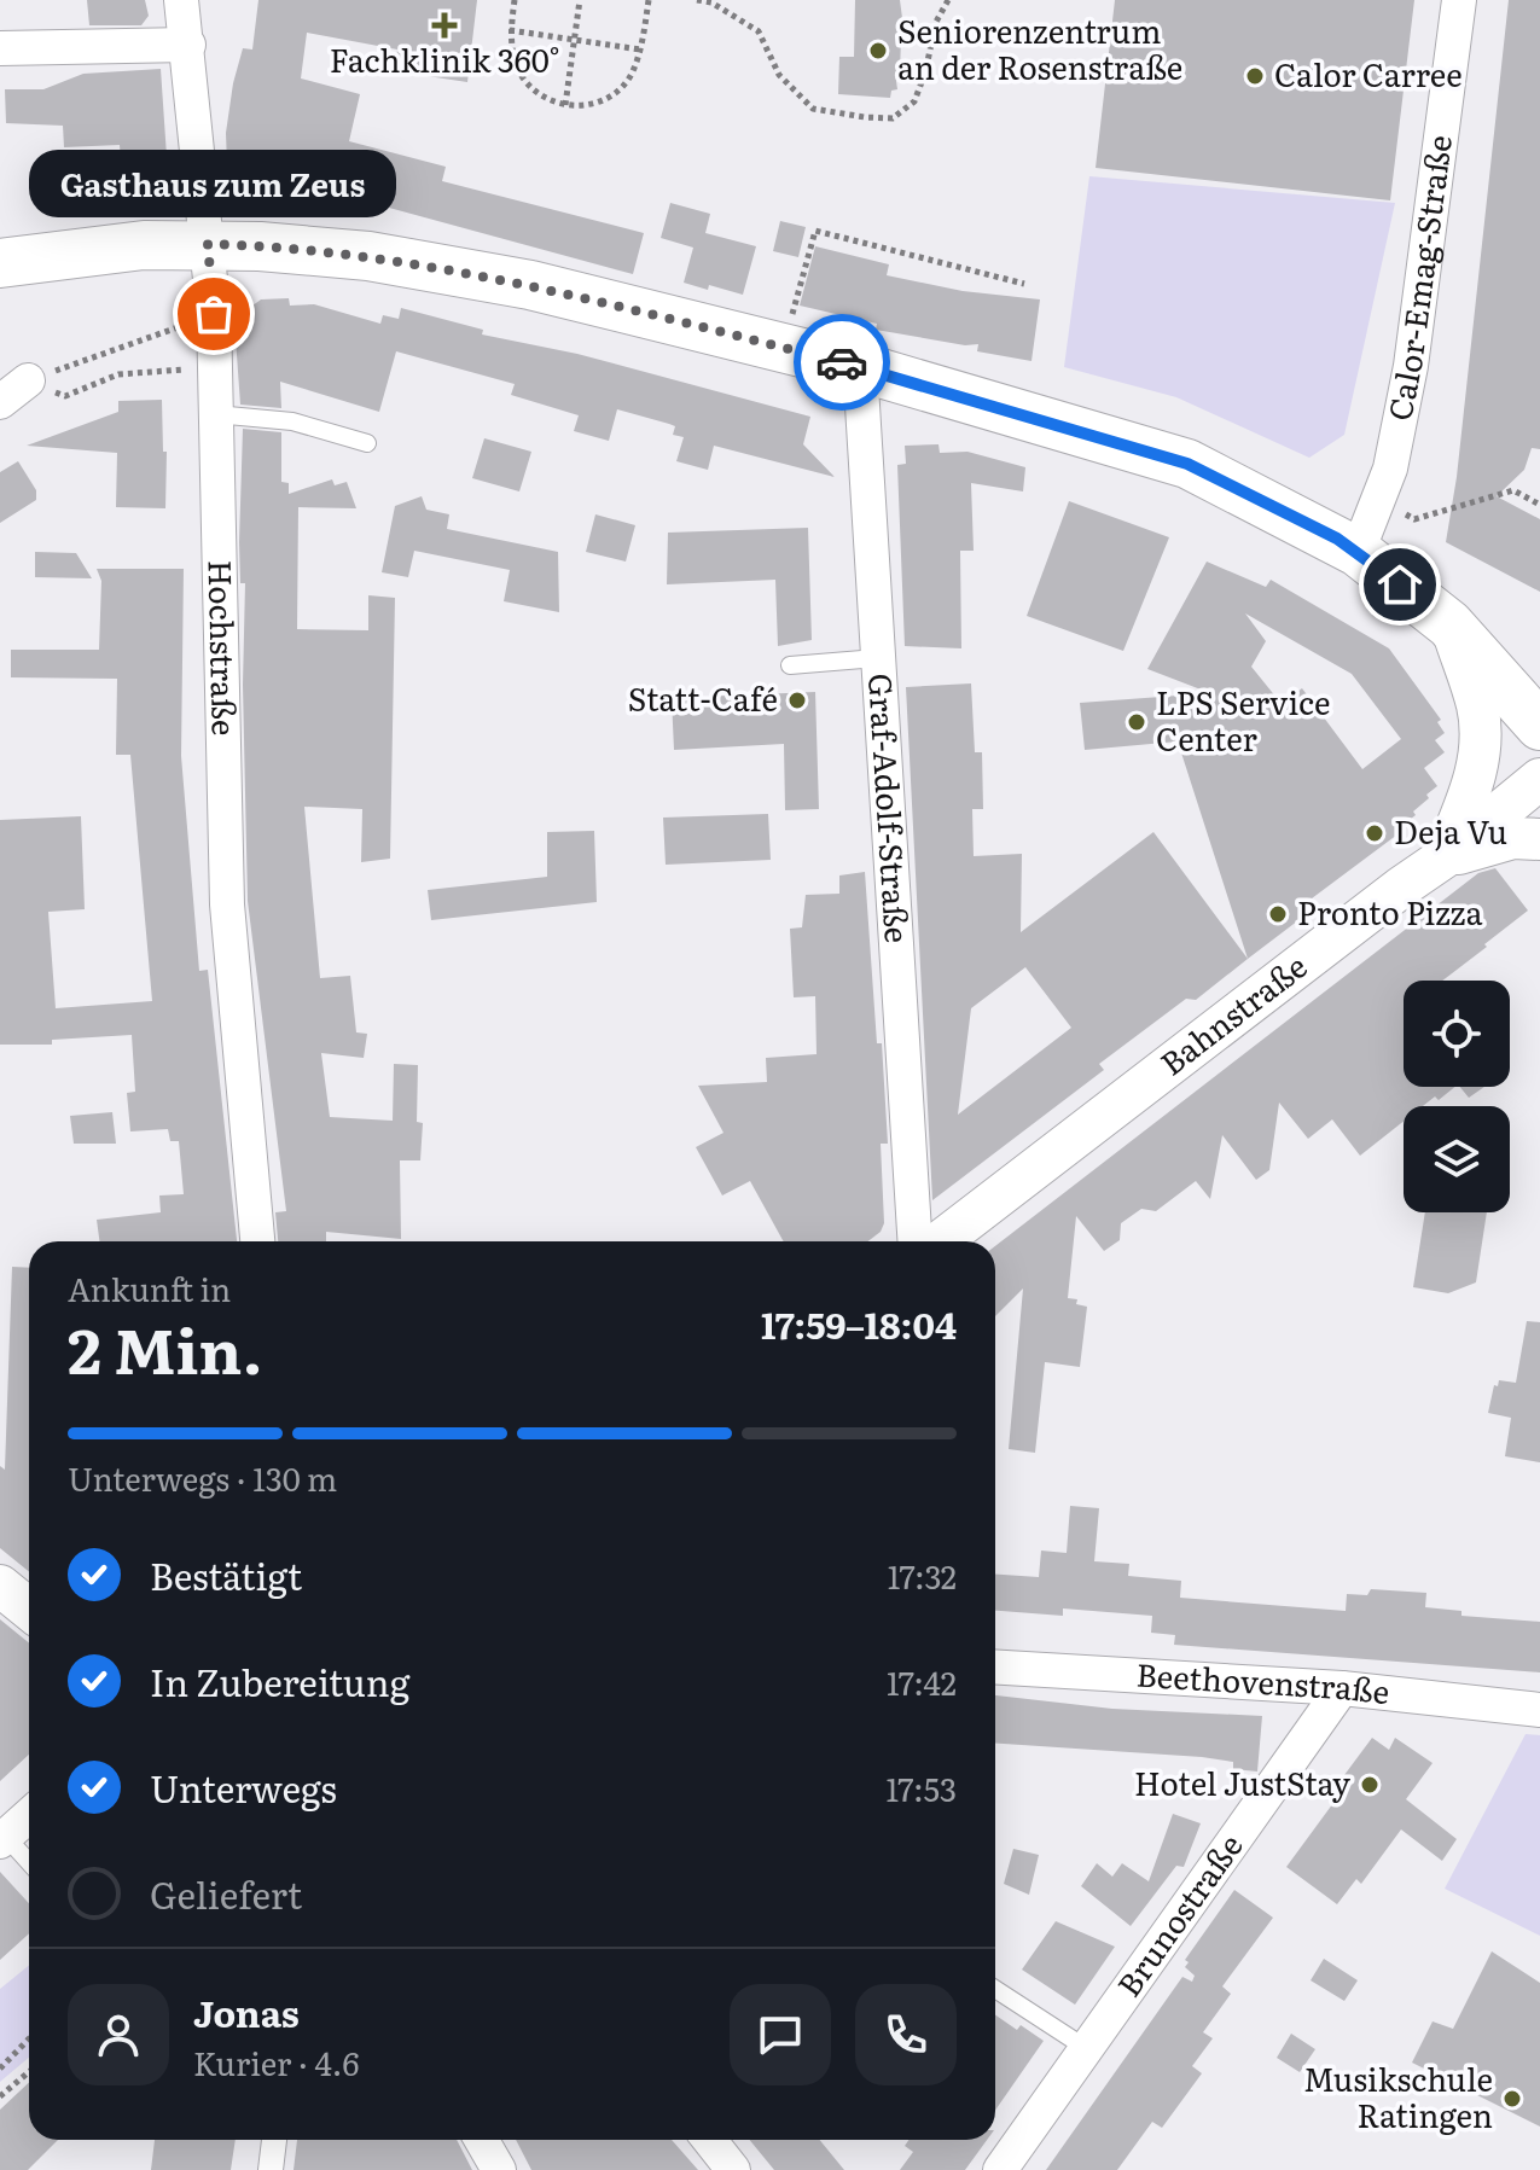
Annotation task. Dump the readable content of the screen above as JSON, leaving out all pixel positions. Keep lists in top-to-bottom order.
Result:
{
  "streets": {
    "street": [
      "Calor-Emag-Straße",
      "Hochstraße",
      "Graf-Adolf-Straße",
      "Bahnstraße",
      "Beethovenstraße",
      "Brunostraße"
    ]
  },
  "crossings": [
    ["Beethovenstraße", "Brunostraße"]
  ],
  "places": {
    "health": ["Fachklinik 360°"],
    "other": [
      "Seniorenzentrum an der Rosenstraße",
      "Calor Carree",
      "Gasthaus zum Zeus",
      "Statt-Café",
      "LPS Service Center",
      "Deja Vu",
      "Pronto Pizza",
      "Hotel JustStay",
      "Musikschule Ratingen"
    ]
  },
  "page": {
    "bubble": "Gasthaus zum Zeus",
    "heading": ["2 Min.", "Ankunft in", "17:59–18:04"],
    "panel": ["Jonas", "Kurier · 4.6"],
    "bar": "Unterwegs · 130 m",
    "list": [
      ["Bestätigt", "17:32"],
      ["In Zubereitung", "17:42"],
      ["Unterwegs", "17:53"],
      "Geliefert"
    ]
  }
}
